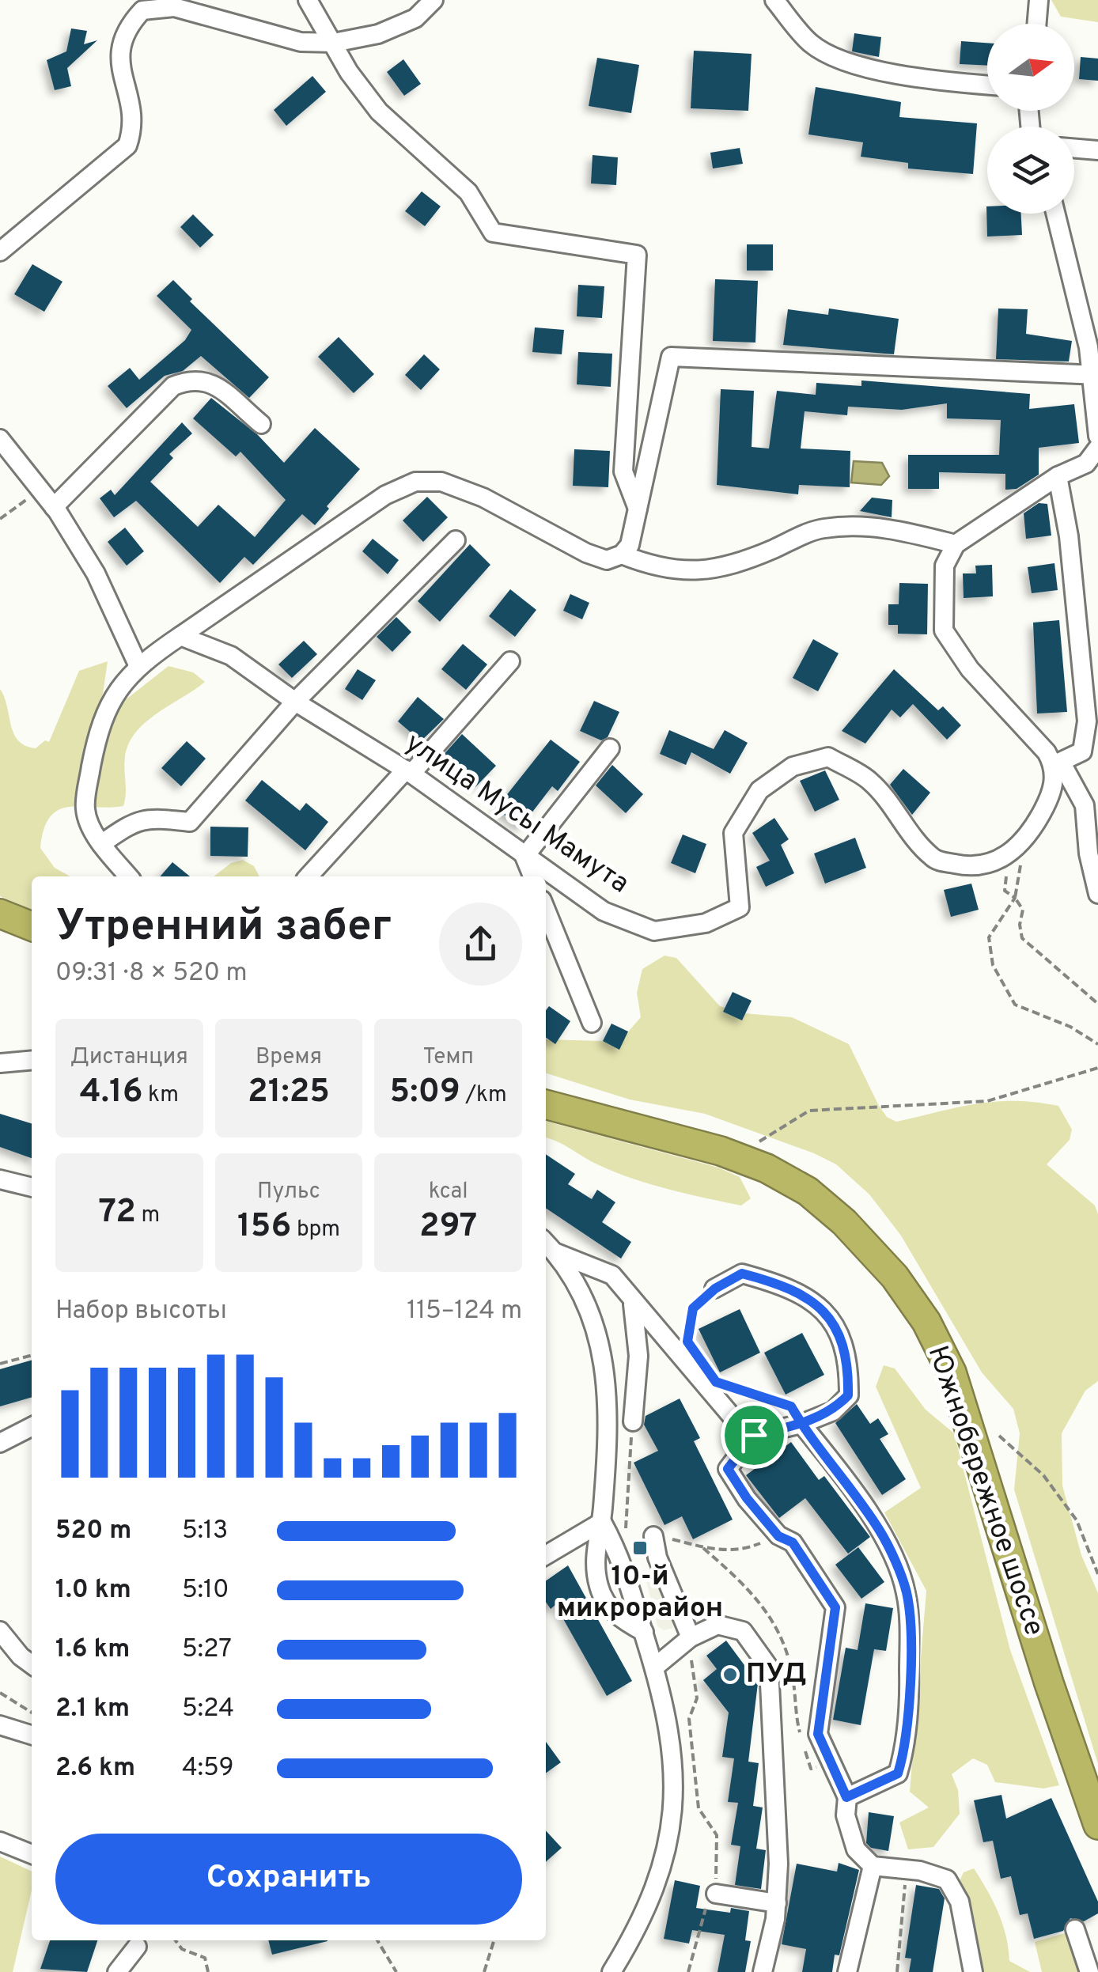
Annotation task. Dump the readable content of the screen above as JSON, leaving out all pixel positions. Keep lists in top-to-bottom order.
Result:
{
  "streets": {
    "highway": ["Южнобережное шоссе"],
    "street": ["улица Мусы Мамута"]
  },
  "places": {
    "transit": ["10-й микрорайон"],
    "other": ["ПУД"]
  },
  "north": "right",
  "page": {
    "heading": ["Утренний забег", "09:31 · 8 × 520 m"],
    "stats": [
      ["Дистанция", "4.16 km"],
      ["Время", "21:25"],
      ["Темп", "5:09 /km"],
      ["72 m"],
      ["Пульс", "156 bpm"],
      ["kcal", "297"]
    ],
    "chart": ["Набор высоты", "115–124 m"],
    "list": [
      {
        "name": "520 m",
        "note": "5:13"
      },
      {
        "name": "1.0 km",
        "note": "5:10"
      },
      {
        "name": "1.6 km",
        "note": "5:27"
      },
      {
        "name": "2.1 km",
        "note": "5:24"
      },
      {
        "name": "2.6 km",
        "note": "4:59"
      }
    ],
    "buttons": "Сохранить"
  }
}
